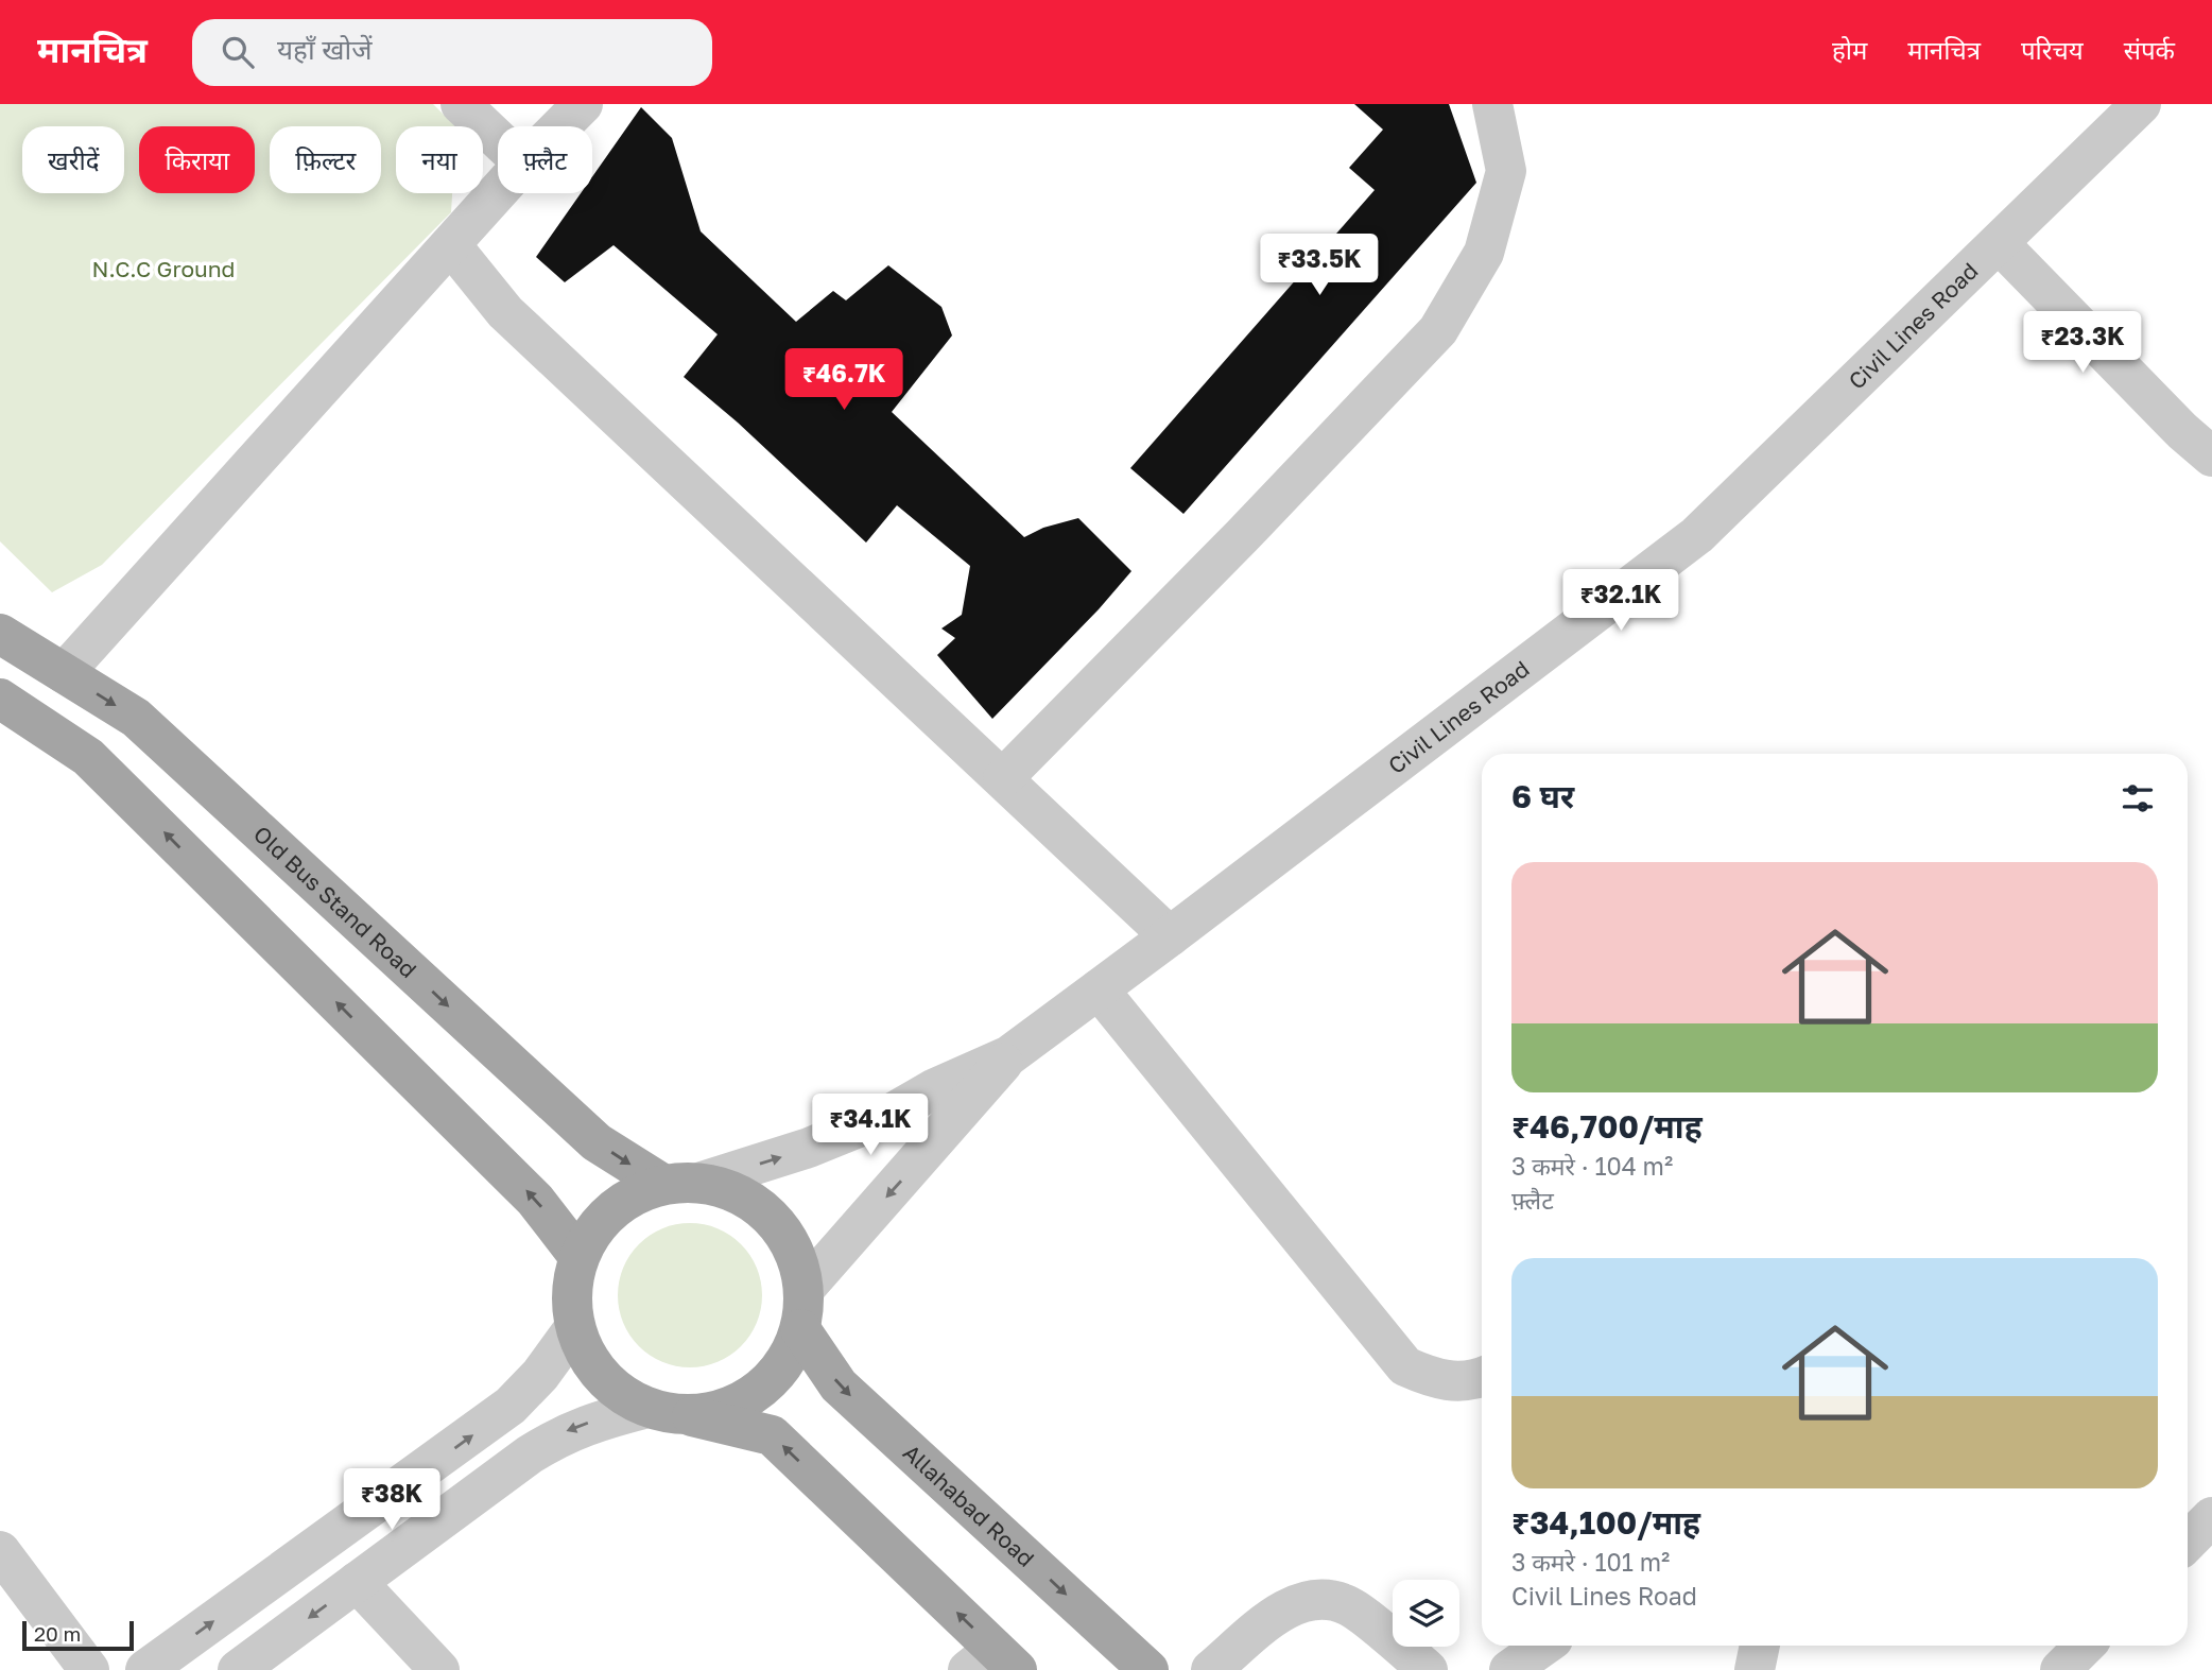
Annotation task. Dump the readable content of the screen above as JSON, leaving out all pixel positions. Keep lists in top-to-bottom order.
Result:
{
  "streets": {
    "main road": ["Old Bus Stand Road", "Allahabad Road"],
    "street": ["Civil Lines Road"]
  },
  "crossings": [
    ["Civil Lines Road", "Old Bus Stand Road"],
    ["Civil Lines Road", "Allahabad Road"],
    ["Old Bus Stand Road", "Allahabad Road"]
  ],
  "parks": ["N.C.C Ground"],
  "scale_bar": "20 m",
  "page": {
    "header": "मानचित्र",
    "search": "यहाँ खोजें",
    "nav": [
      "होम",
      "मानचित्र",
      "परिचय",
      "संपर्क"
    ],
    "chip": [
      "खरीदें",
      "किराया",
      "फ़िल्टर",
      "नया",
      "फ़्लैट"
    ],
    "price": [
      "₹33.5K",
      "₹23.3K",
      "₹46.7K",
      "₹32.1K",
      "₹34.1K",
      "₹38K"
    ],
    "heading": "6 घर",
    "list": [
      {
        "name": "₹46,700/माह",
        "note": "3 कमरे · 104 m² · फ़्लैट"
      },
      {
        "name": "₹34,100/माह",
        "note": "3 कमरे · 101 m² · Civil Lines Road"
      }
    ],
    "scale": "20 m"
  }
}
